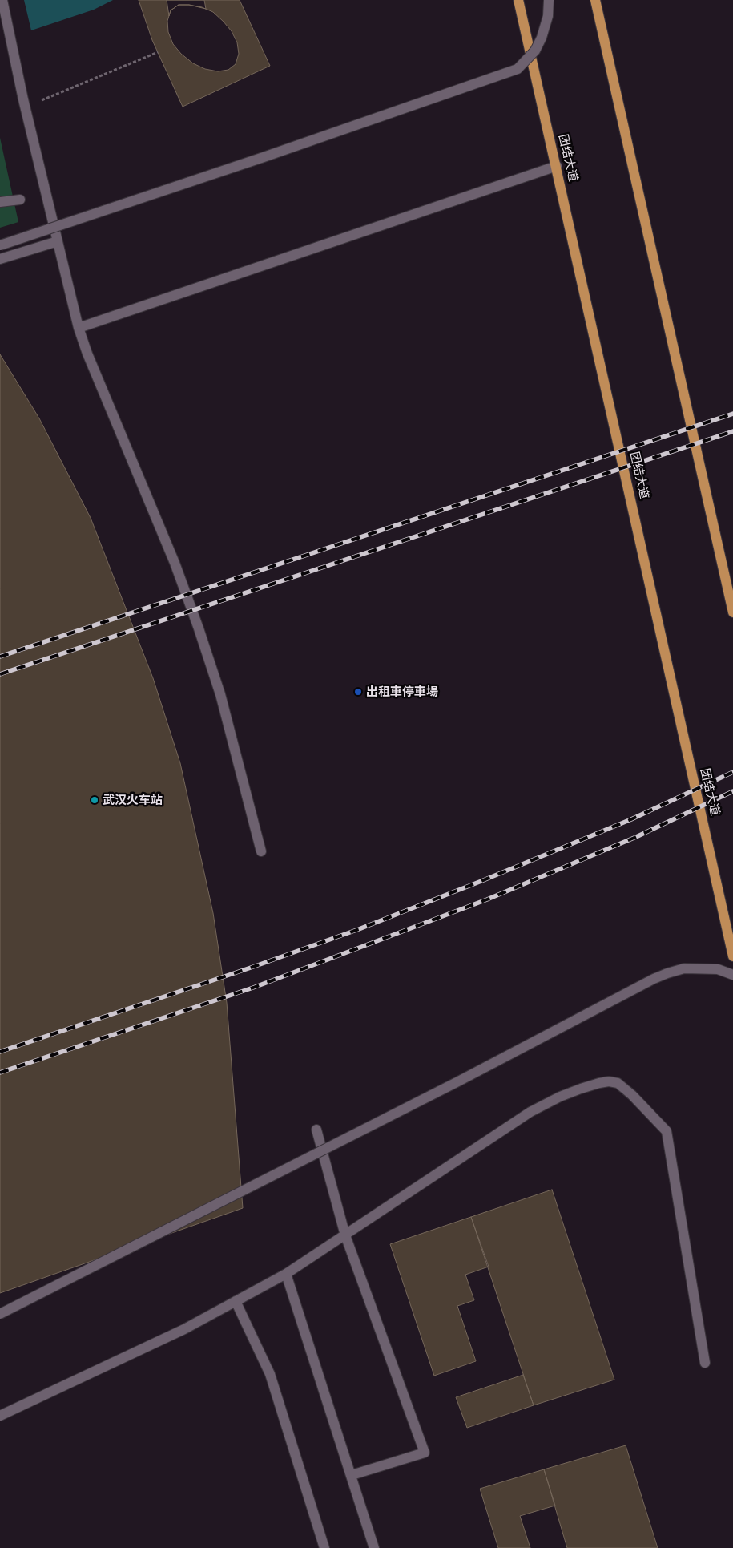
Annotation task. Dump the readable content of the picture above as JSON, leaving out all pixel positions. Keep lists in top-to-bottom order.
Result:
{
  "streets": {
    "main road": ["团结大道"]
  },
  "places": ["出租車停車場", "武汉火车站"]
}
